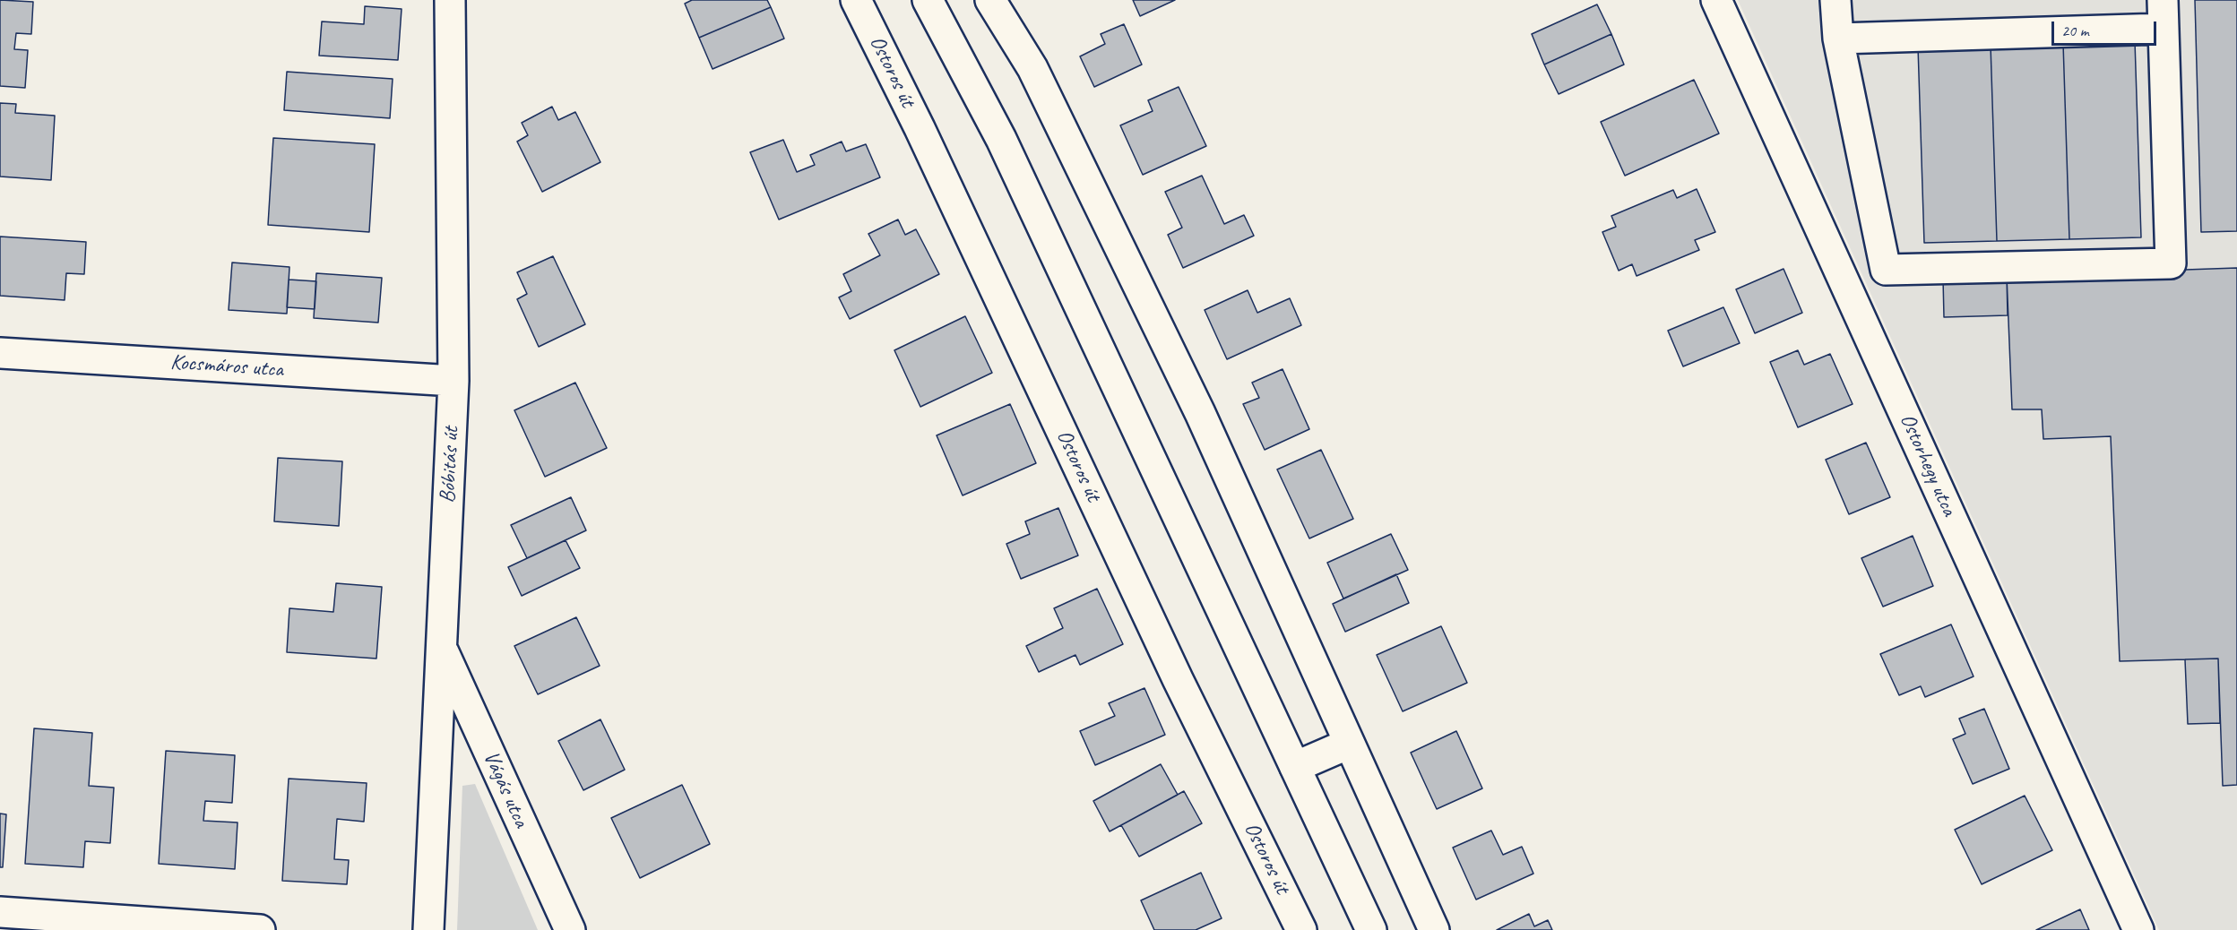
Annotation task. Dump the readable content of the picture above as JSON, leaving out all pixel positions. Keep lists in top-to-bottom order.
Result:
{
  "streets": {
    "street": [
      "Ostoros út",
      "Kocsmáros utca",
      "Bóbitás út",
      "Ostorhegy utca",
      "Vágás utca"
    ]
  },
  "crossings": [
    ["Kocsmáros utca", "Bóbitás út"],
    ["Bóbitás út", "Vágás utca"]
  ],
  "scale_bar": "20 m"
}
